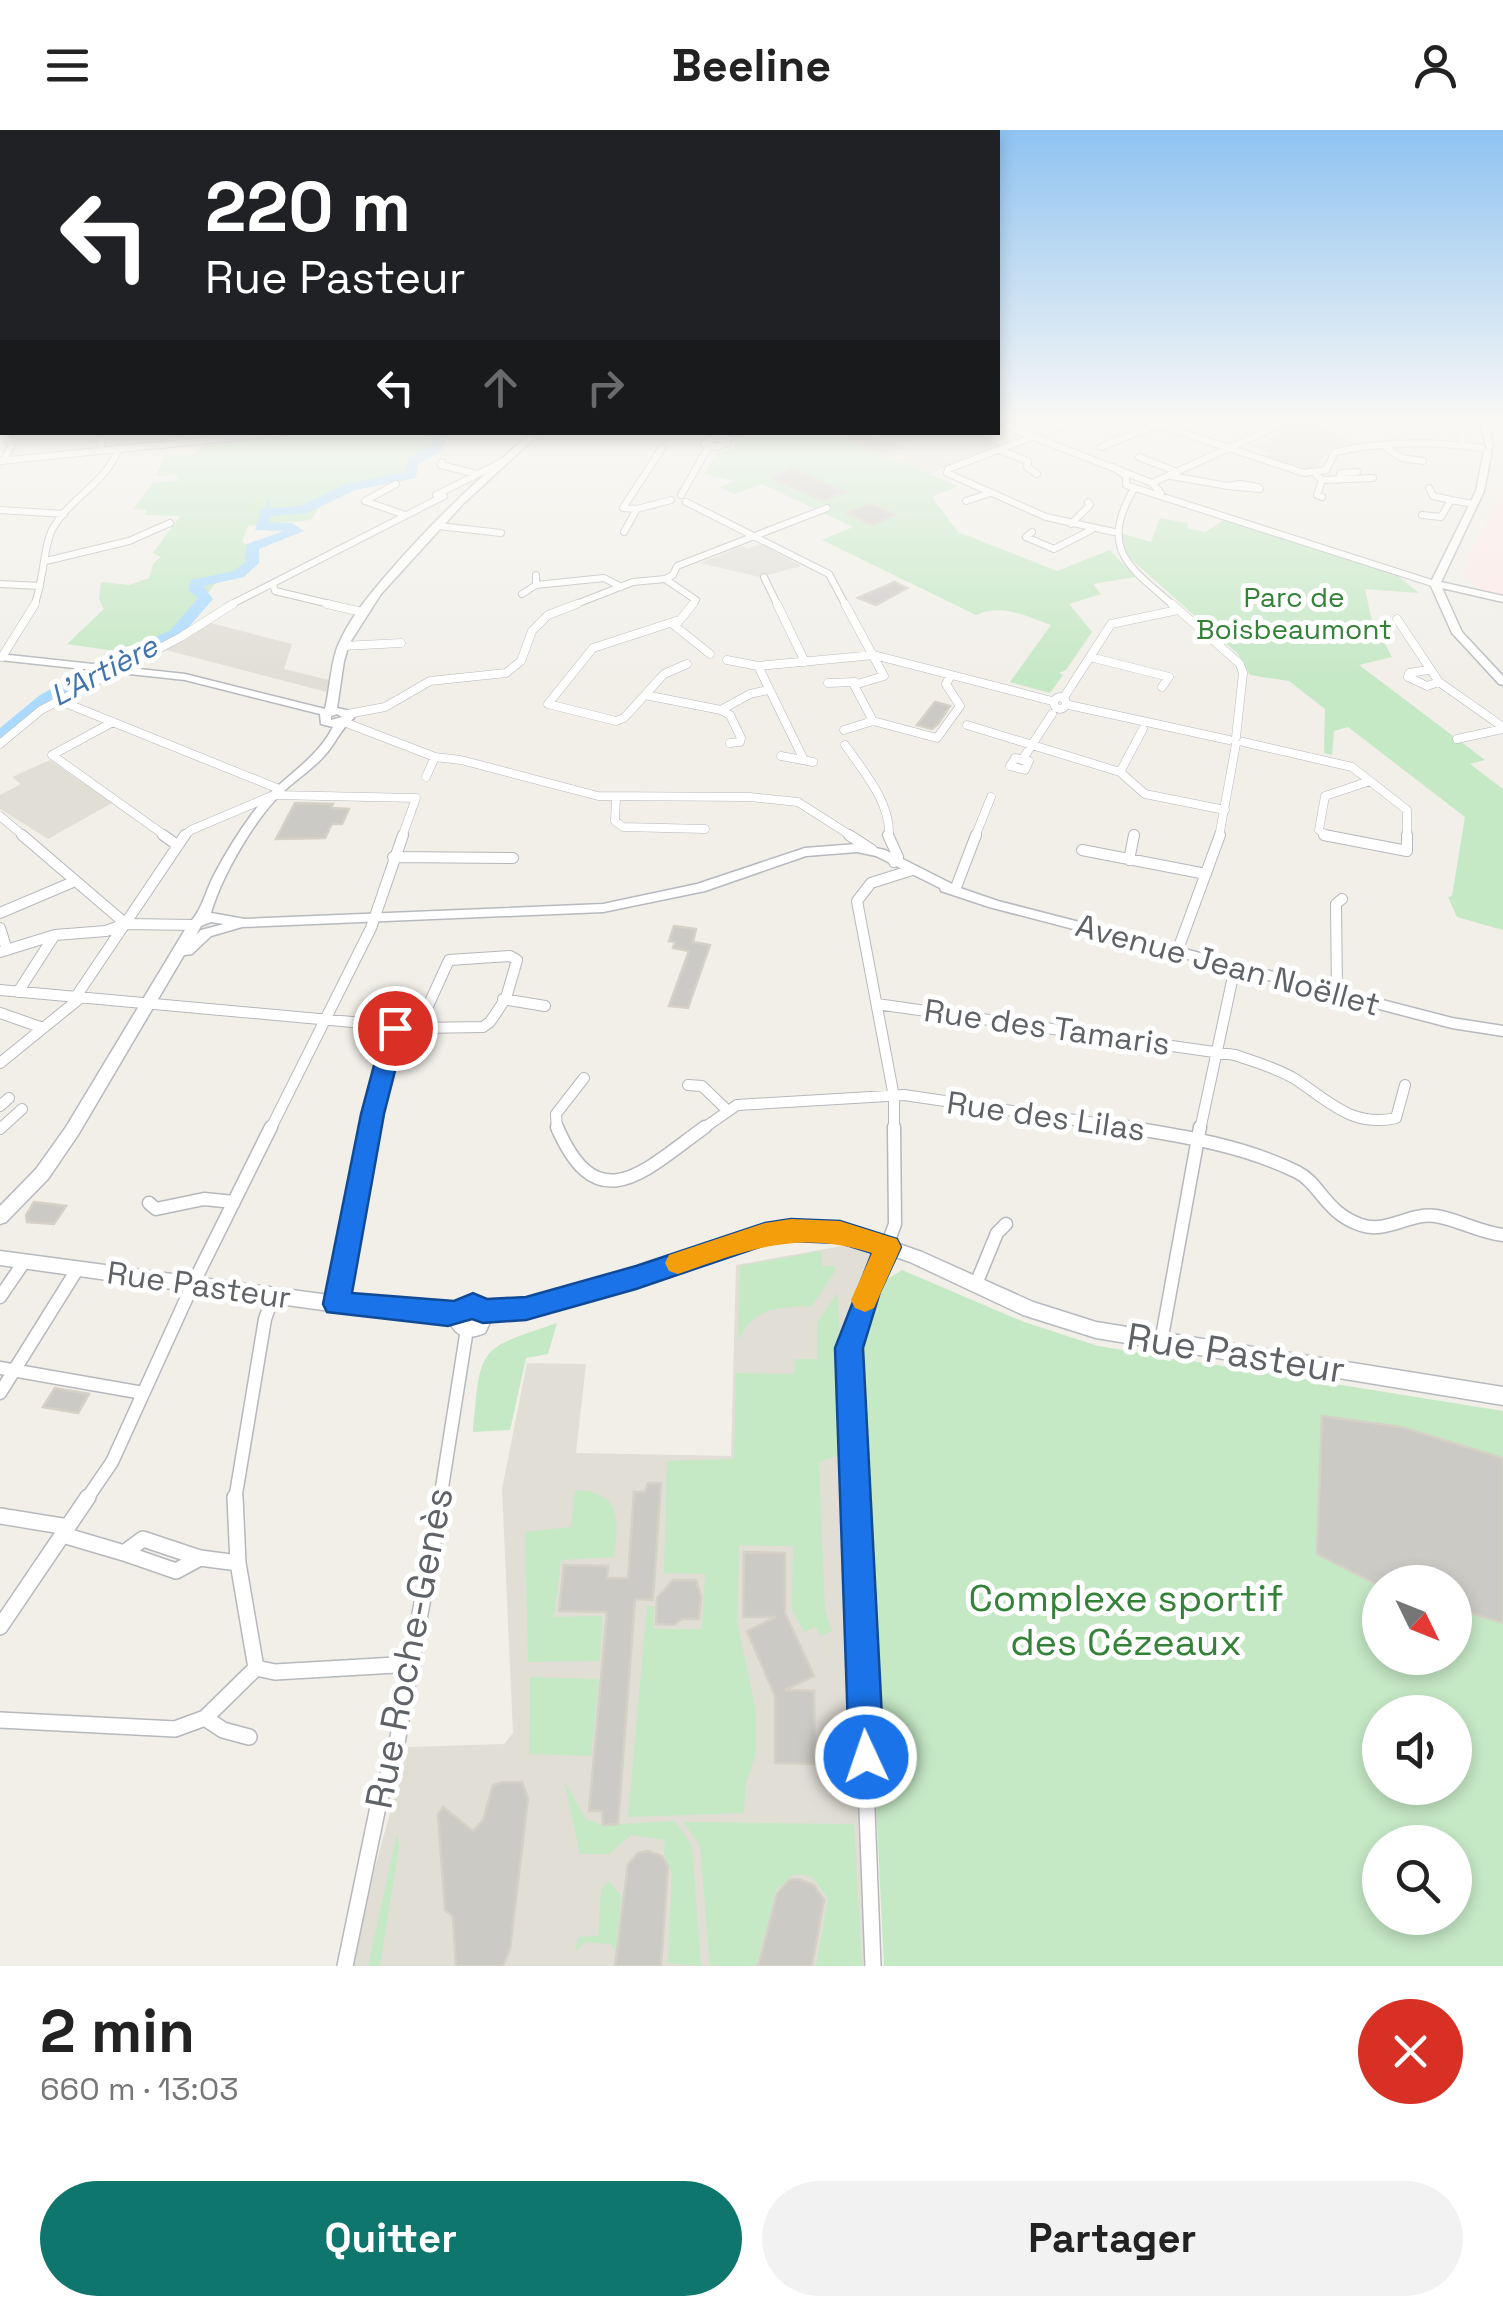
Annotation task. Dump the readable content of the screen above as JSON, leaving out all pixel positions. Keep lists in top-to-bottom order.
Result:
{
  "streets": {
    "main road": ["Avenue Jean Noëllet", "Rue Pasteur"],
    "street": ["Rue des Tamaris", "Rue des Lilas", "Rue Roche-Genès"]
  },
  "crossings": [
    ["Rue Pasteur", "Rue Roche-Genès"]
  ],
  "water": ["L'Artière"],
  "parks": ["Parc de Boisbeaumont", "Complexe sportif des Cézeaux"],
  "north": "bottom right",
  "page": {
    "header": "Beeline",
    "turn": ["220 m", "Rue Pasteur"],
    "heading": ["2 min", "660 m · 13:03"],
    "buttons": ["Quitter", "Partager"]
  }
}
